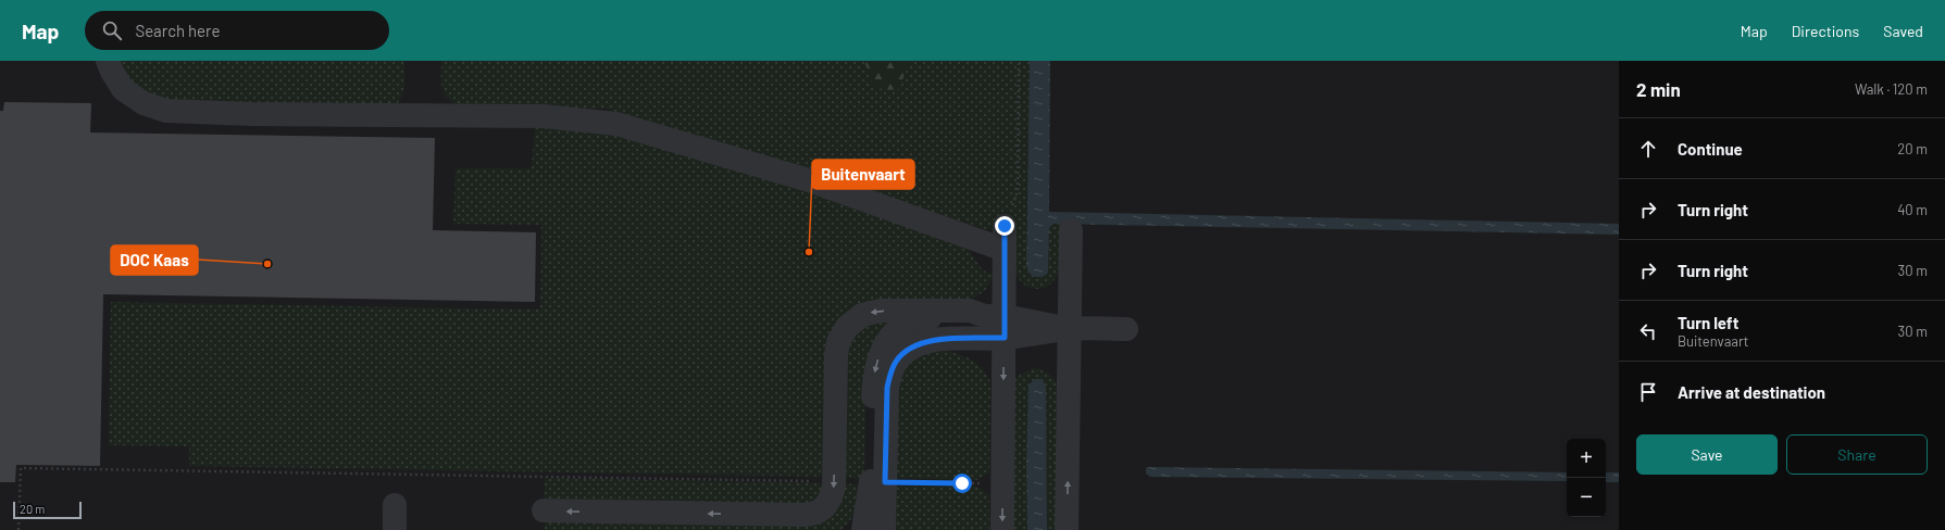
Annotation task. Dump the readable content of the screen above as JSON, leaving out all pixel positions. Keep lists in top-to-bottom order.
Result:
{
  "places": ["Buitenvaart", "DOC Kaas"],
  "scale_bar": "20 m",
  "page": {
    "header": "Map",
    "search": "Search here",
    "nav": ["Map", "Directions", "Saved"],
    "heading": ["2 min", "Walk · 120 m"],
    "list": [
      ["Continue", "20 m"],
      ["Turn right", "40 m"],
      ["Turn right", "30 m"],
      ["Turn left", "Buitenvaart", "30 m"],
      "Arrive at destination"
    ],
    "buttons": ["Save", "Share"],
    "map_buttons": ["+", "−"],
    "scale": "20 m"
  }
}
